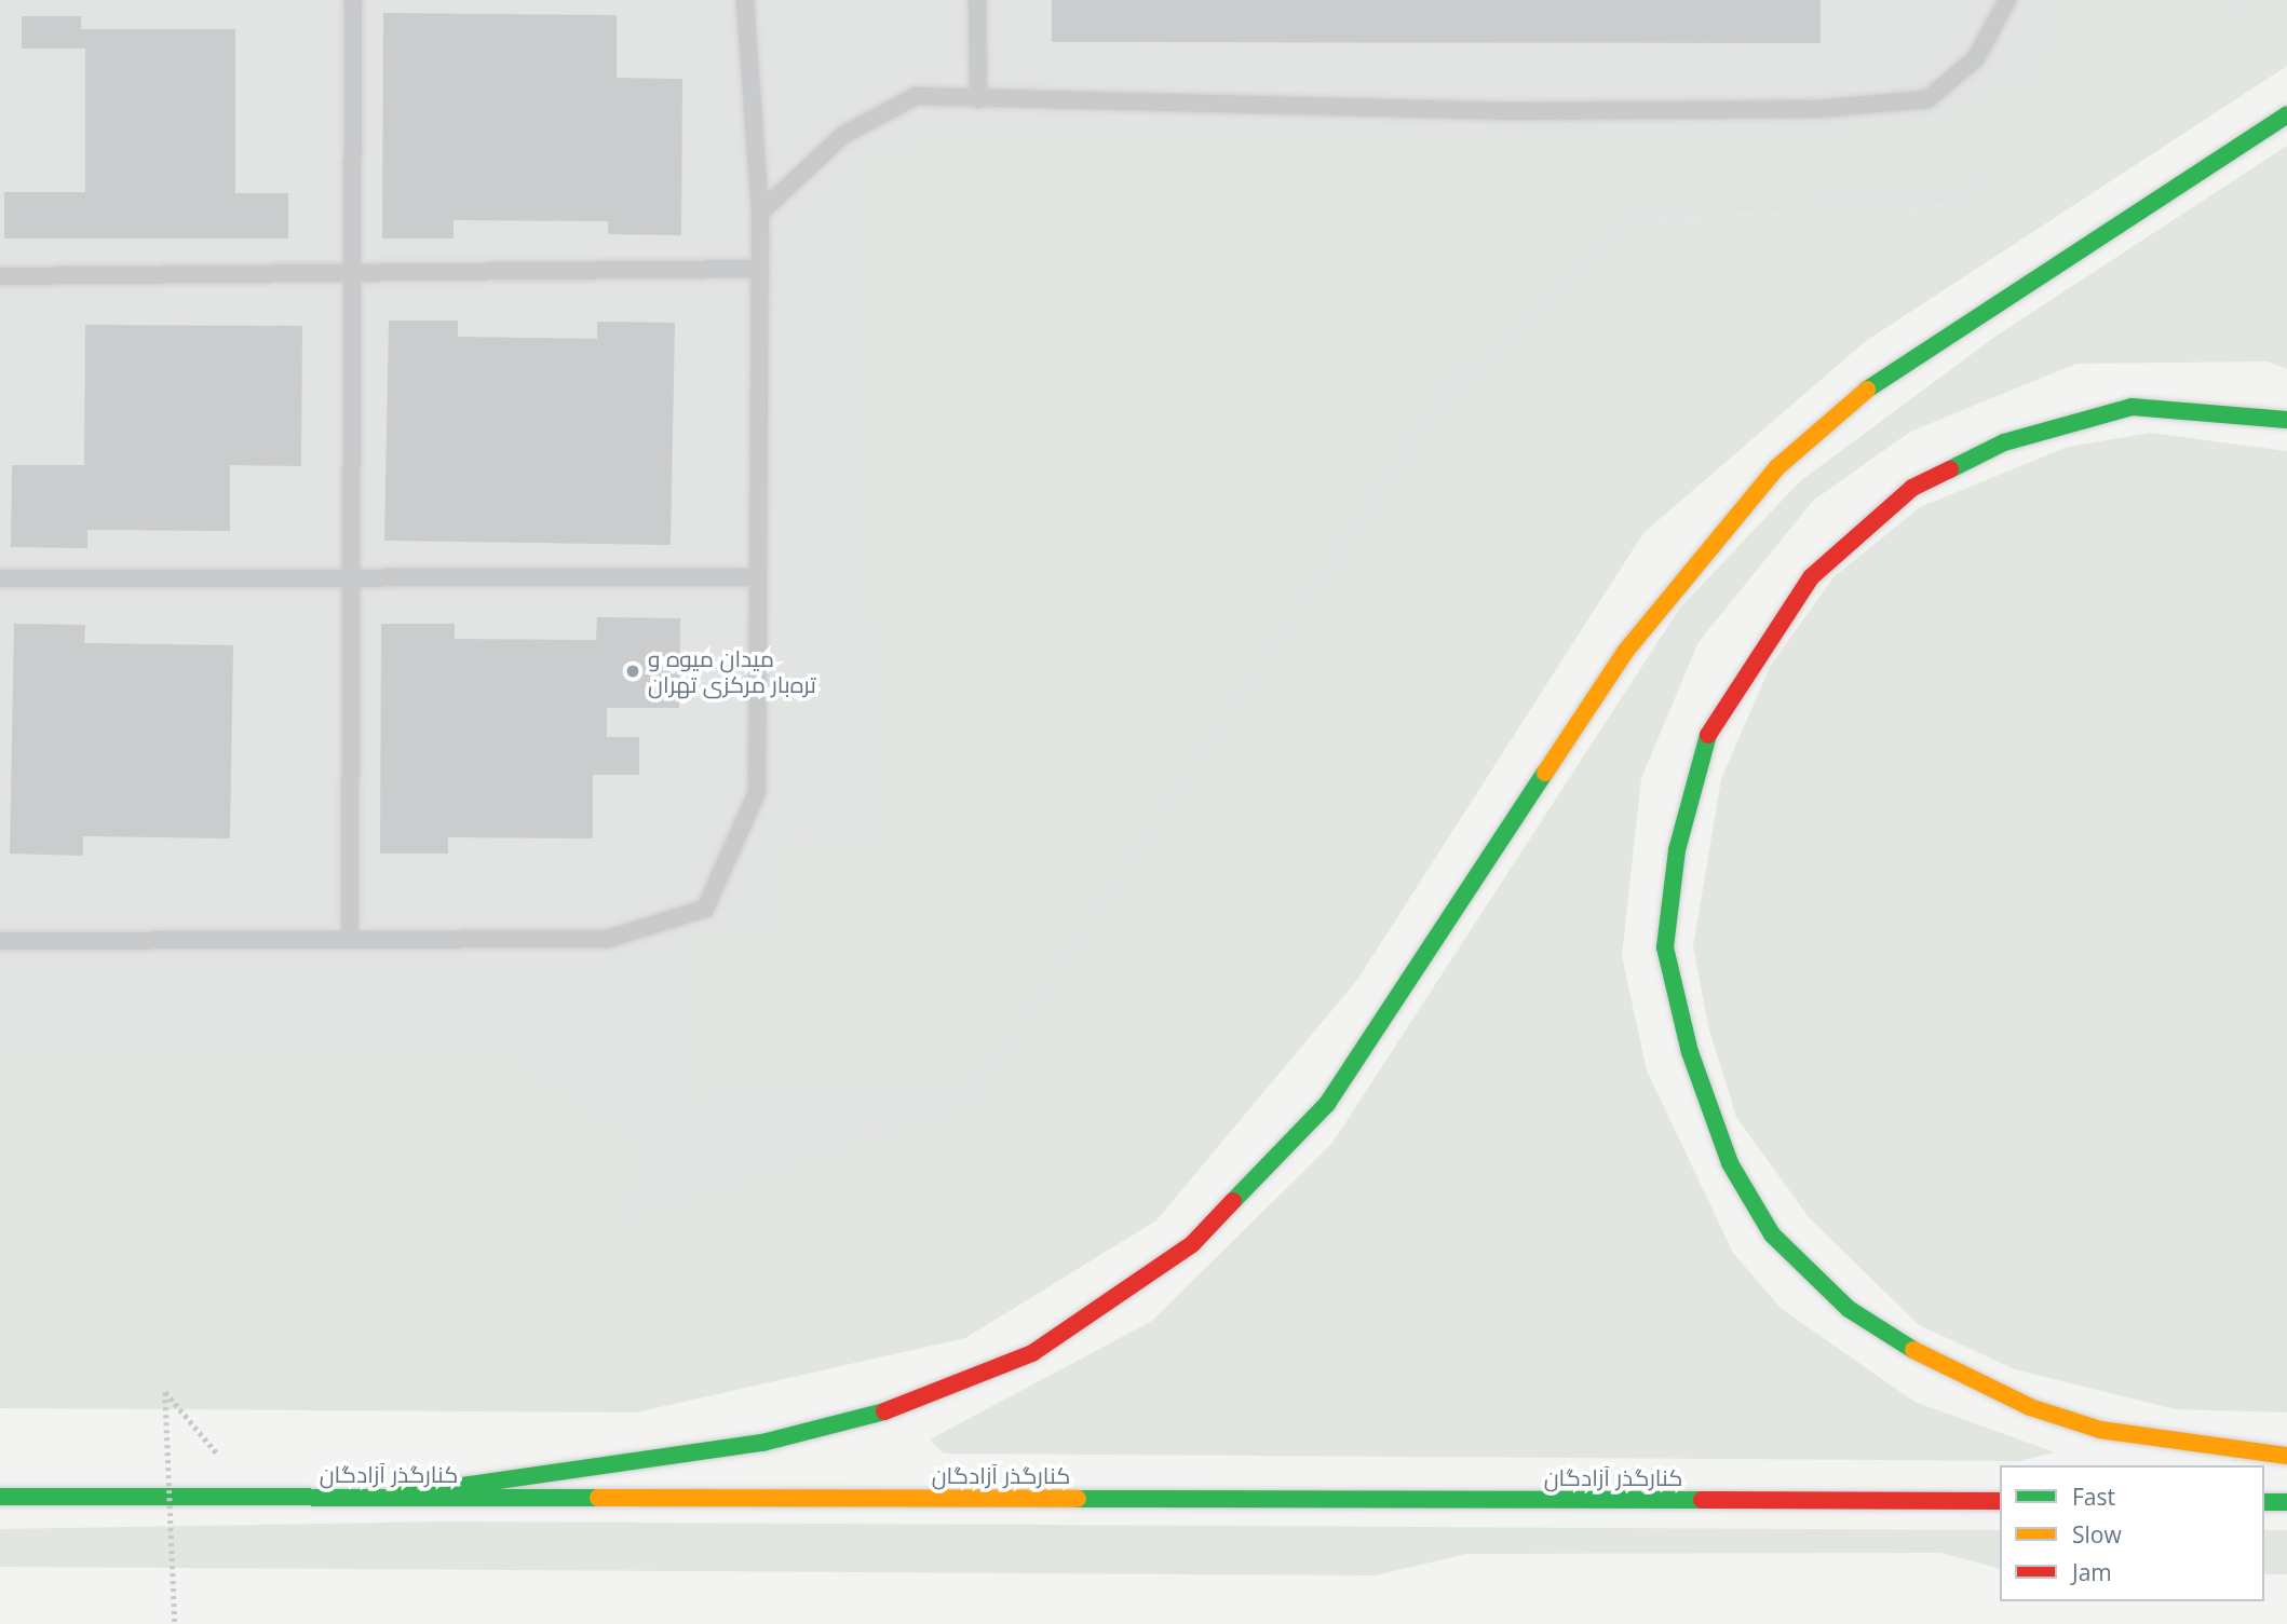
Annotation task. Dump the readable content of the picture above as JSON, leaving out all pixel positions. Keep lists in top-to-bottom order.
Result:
{
  "streets": {
    "main road": ["کنارگذر آزادگان"]
  },
  "places": ["میدان میوه و تره‌بار مرکزی تهران"],
  "legend": ["Fast", "Slow", "Jam"]
}
